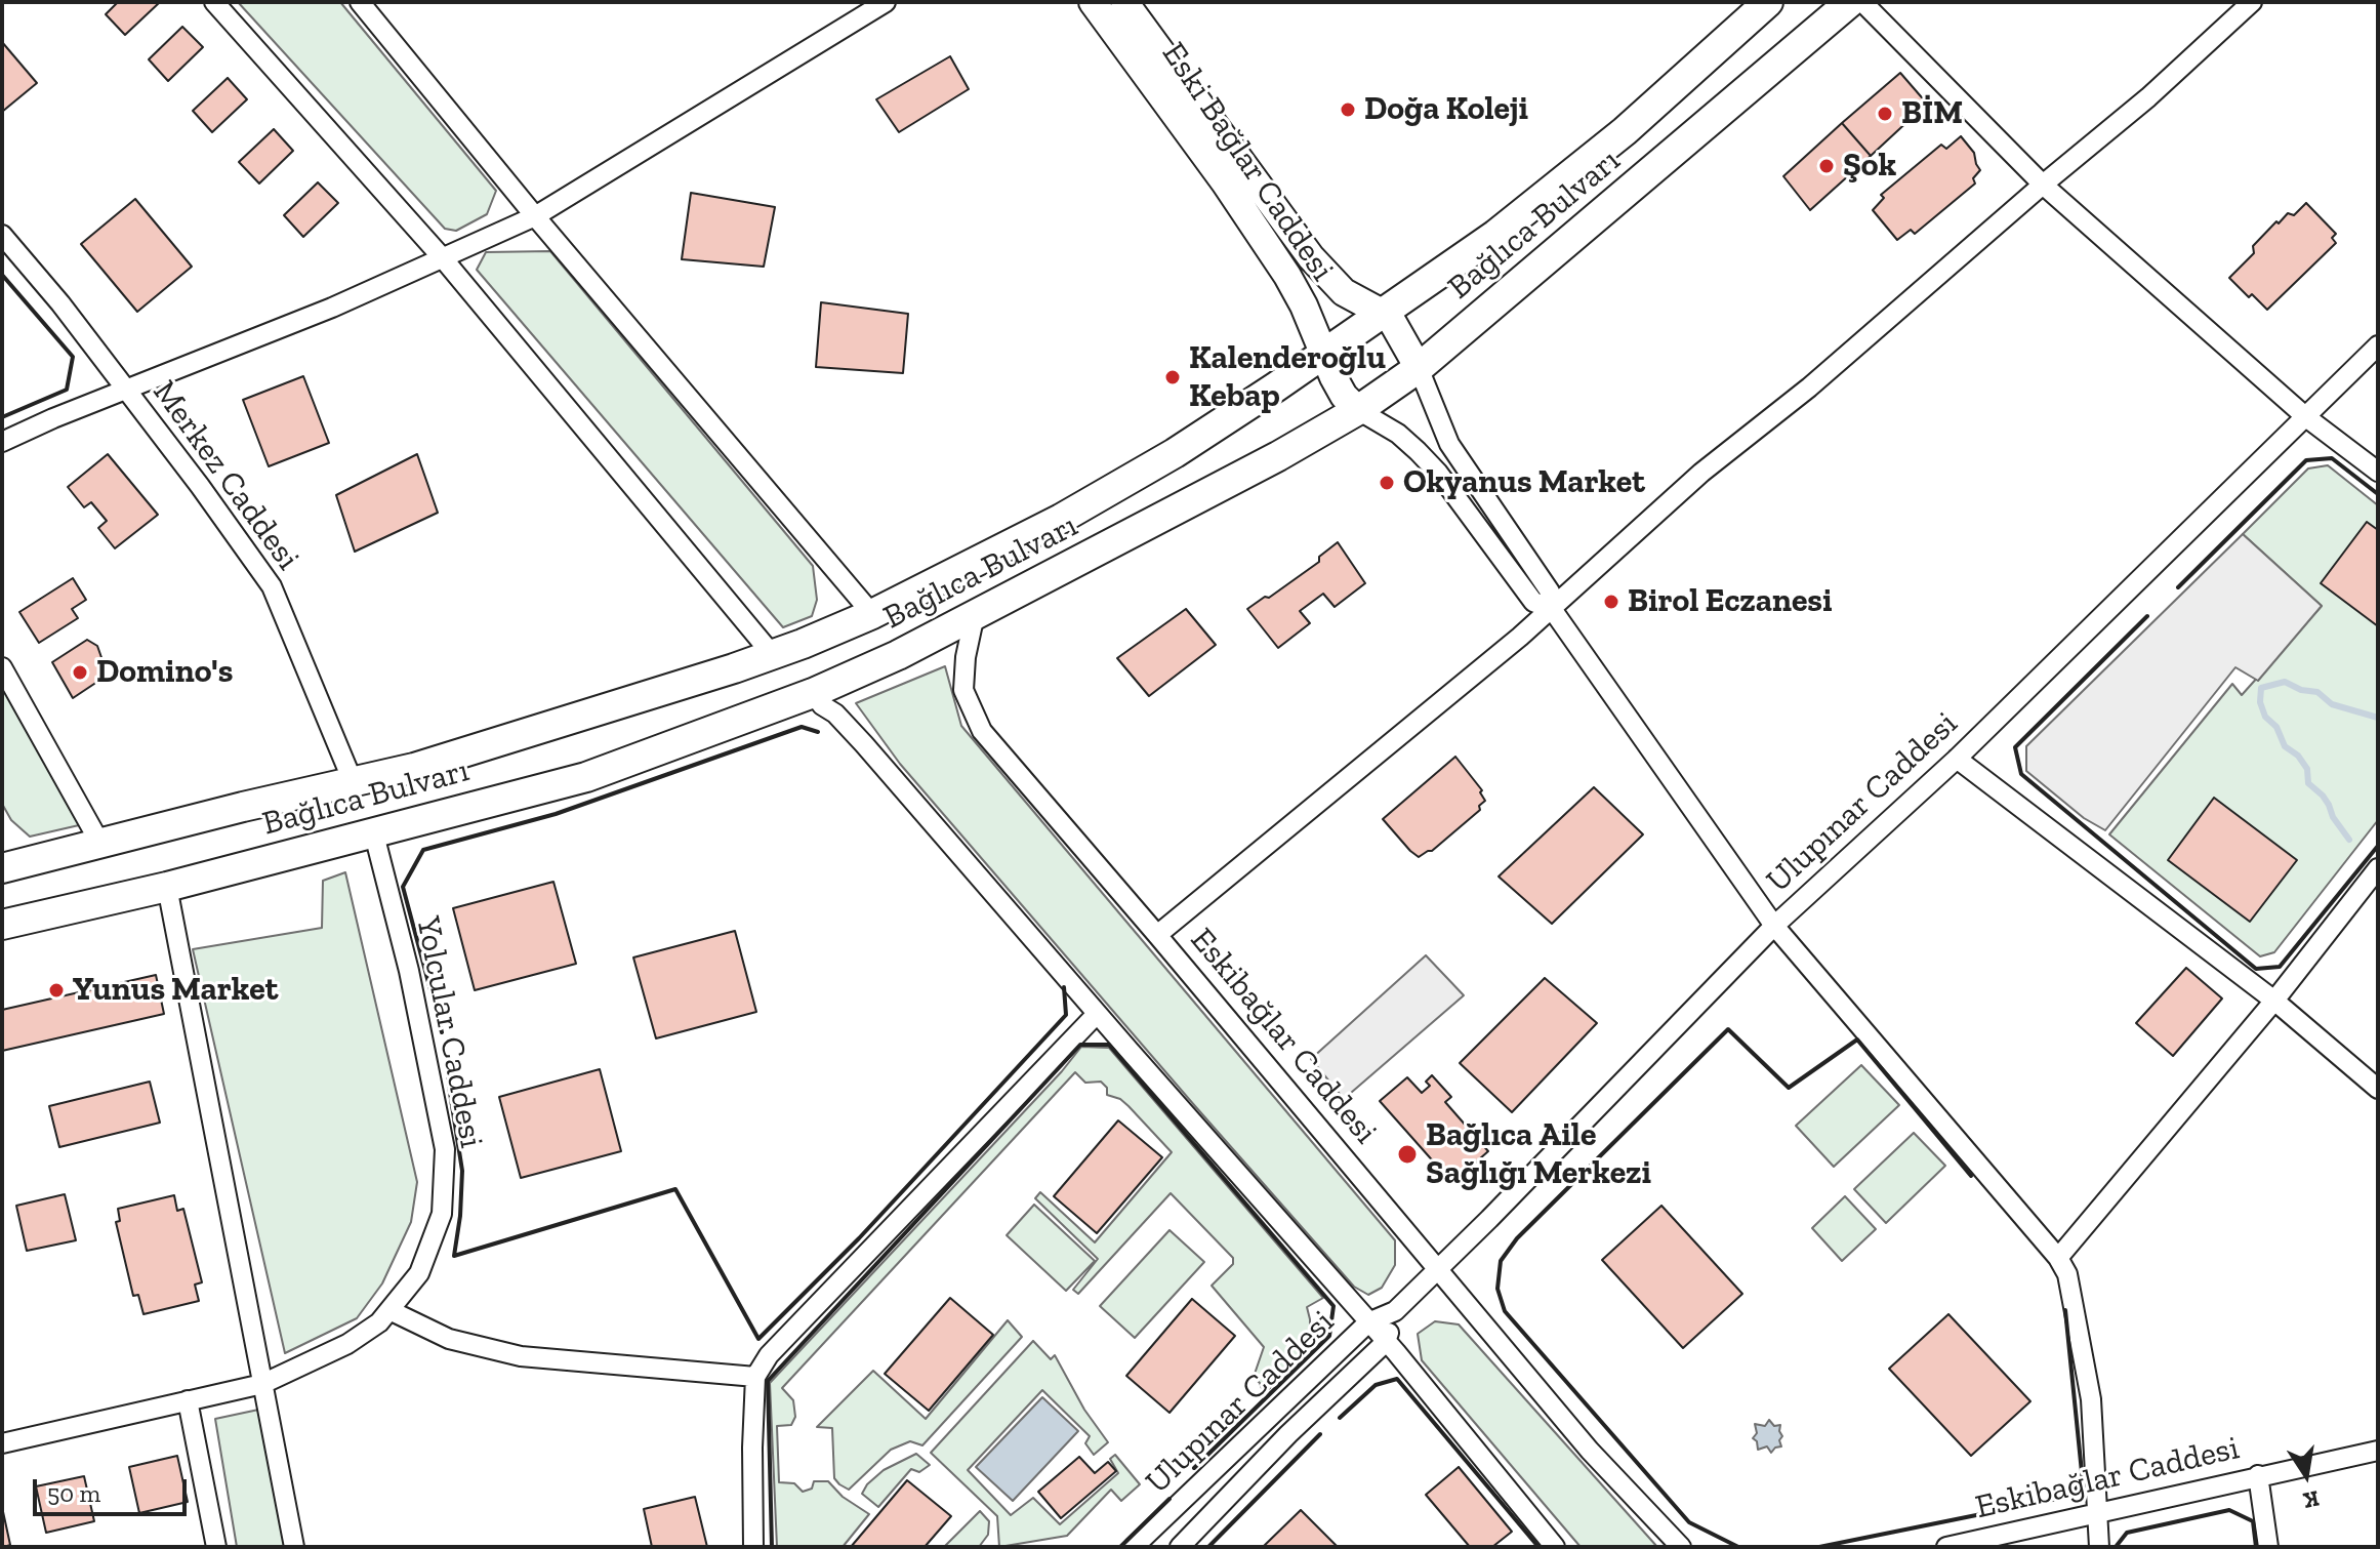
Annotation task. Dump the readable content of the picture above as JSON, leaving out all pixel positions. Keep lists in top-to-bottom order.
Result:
{
  "streets": {
    "main road": ["Bağlıca Bulvarı"],
    "street": [
      "Eski Bağlar Caddesi",
      "Merkez Caddesi",
      "Ulupınar Caddesi",
      "Yolcular Caddesi",
      "Eskibağlar Caddesi"
    ]
  },
  "crossings": [
    ["Eski Bağlar Caddesi", "Bağlıca Bulvarı"],
    ["Bağlıca Bulvarı", "Merkez Caddesi"],
    ["Bağlıca Bulvarı", "Yolcular Caddesi"],
    ["Bağlıca Bulvarı", "Eskibağlar Caddesi"],
    ["Ulupınar Caddesi", "Eskibağlar Caddesi"]
  ],
  "places": [
    "Doğa Koleji",
    "BİM",
    "Şok",
    "Kalenderoğlu Kebap",
    "Okyanus Market",
    "Birol Eczanesi",
    "Domino's",
    "Yunus Market",
    "Bağlıca Aile Sağlığı Merkezi"
  ],
  "scale_bar": "50 m",
  "north": "bottom"
}
